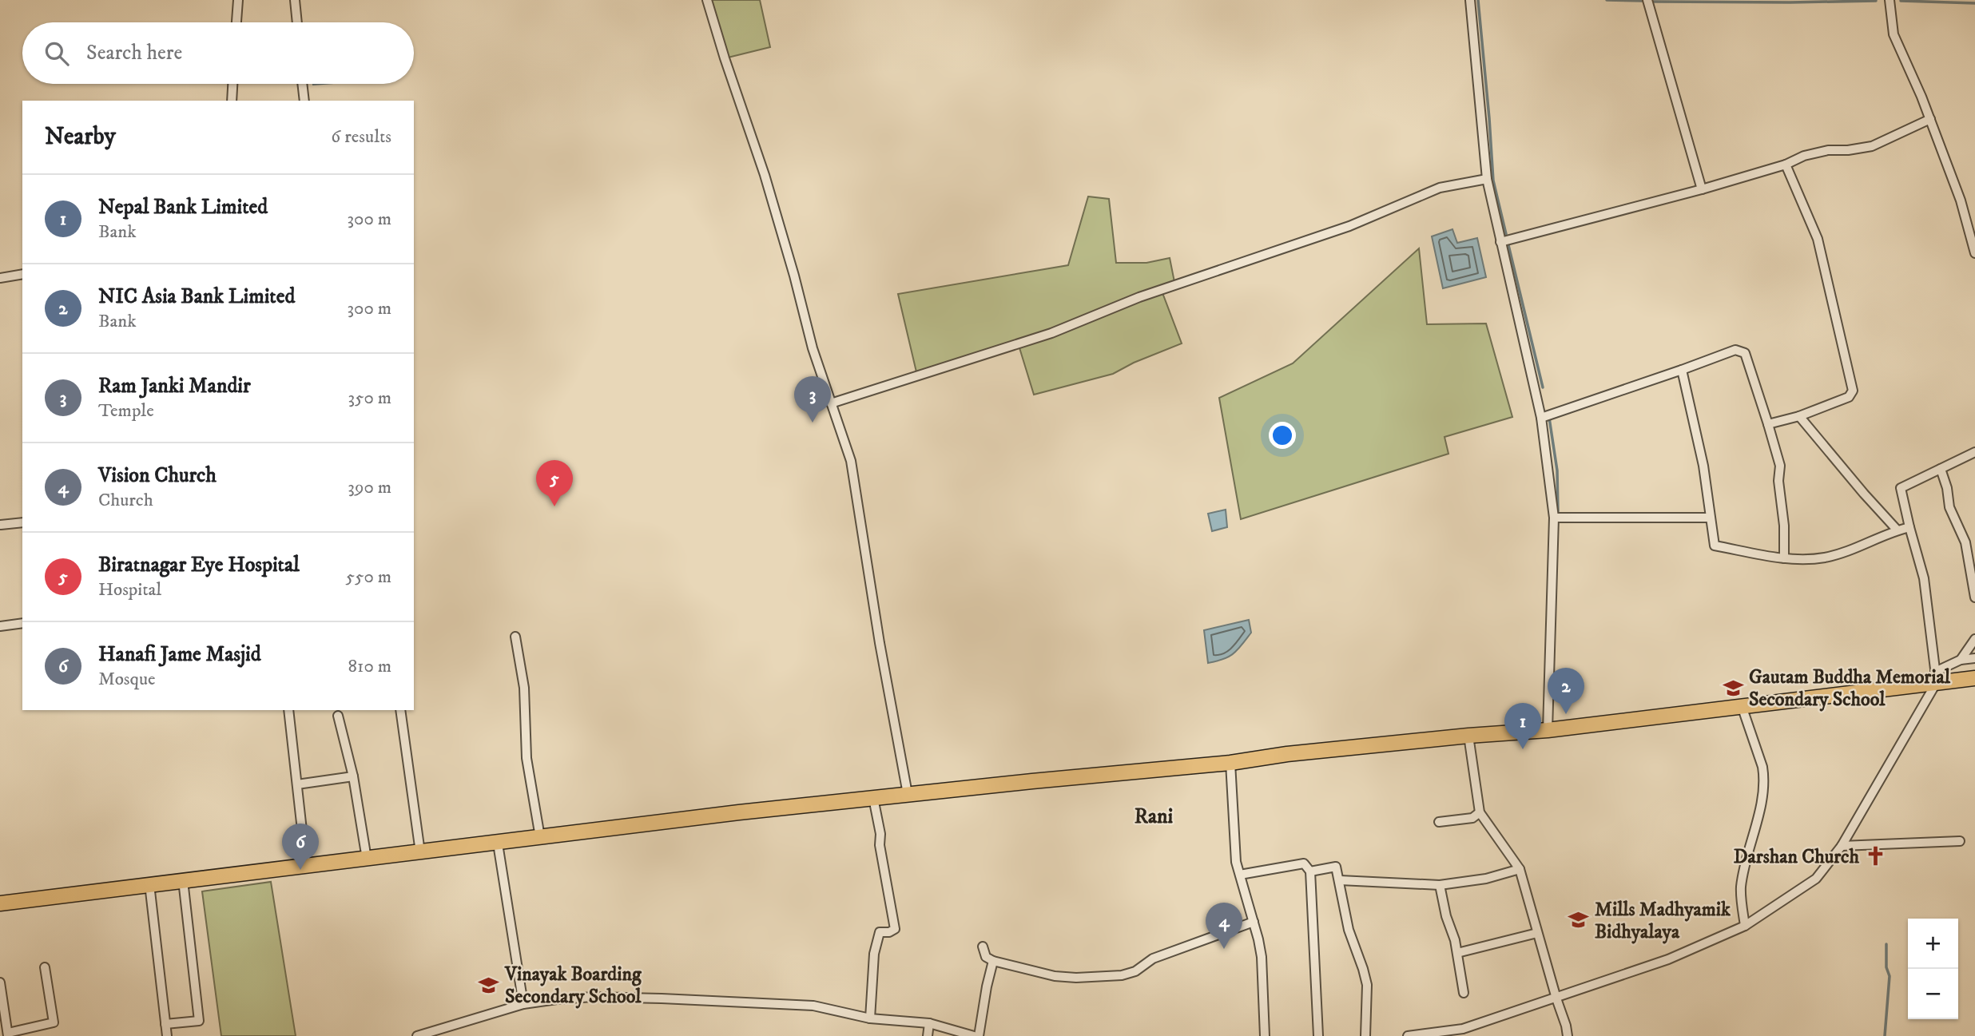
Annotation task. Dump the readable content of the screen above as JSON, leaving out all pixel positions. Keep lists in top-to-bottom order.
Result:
{
  "districts": ["Rani"],
  "places": {
    "school or university": ["Gautam Buddha Memorial Secondary School", "Mills Madhyamik Bidhyalaya", "Vinayak Boarding Secondary School"],
    "church": ["Darshan Church"]
  },
  "page": {
    "search": "Search here",
    "heading": ["Nearby", "6 results"],
    "list": [
      {
        "mark": "1",
        "name": "Nepal Bank Limited",
        "note": "Bank",
        "value": "300 m"
      },
      {
        "mark": "2",
        "name": "NIC Asia Bank Limited",
        "note": "Bank",
        "value": "300 m"
      },
      {
        "mark": "3",
        "name": "Ram Janki Mandir",
        "note": "Temple",
        "value": "350 m"
      },
      {
        "mark": "4",
        "name": "Vision Church",
        "note": "Church",
        "value": "390 m"
      },
      {
        "mark": "5",
        "name": "Biratnagar Eye Hospital",
        "note": "Hospital",
        "value": "550 m"
      },
      {
        "mark": "6",
        "name": "Hanafi Jame Masjid",
        "note": "Mosque",
        "value": "810 m"
      }
    ],
    "pins": [
      "3",
      "5",
      "2",
      "1",
      "6",
      "4"
    ],
    "map_buttons": ["+", "−"]
  }
}
